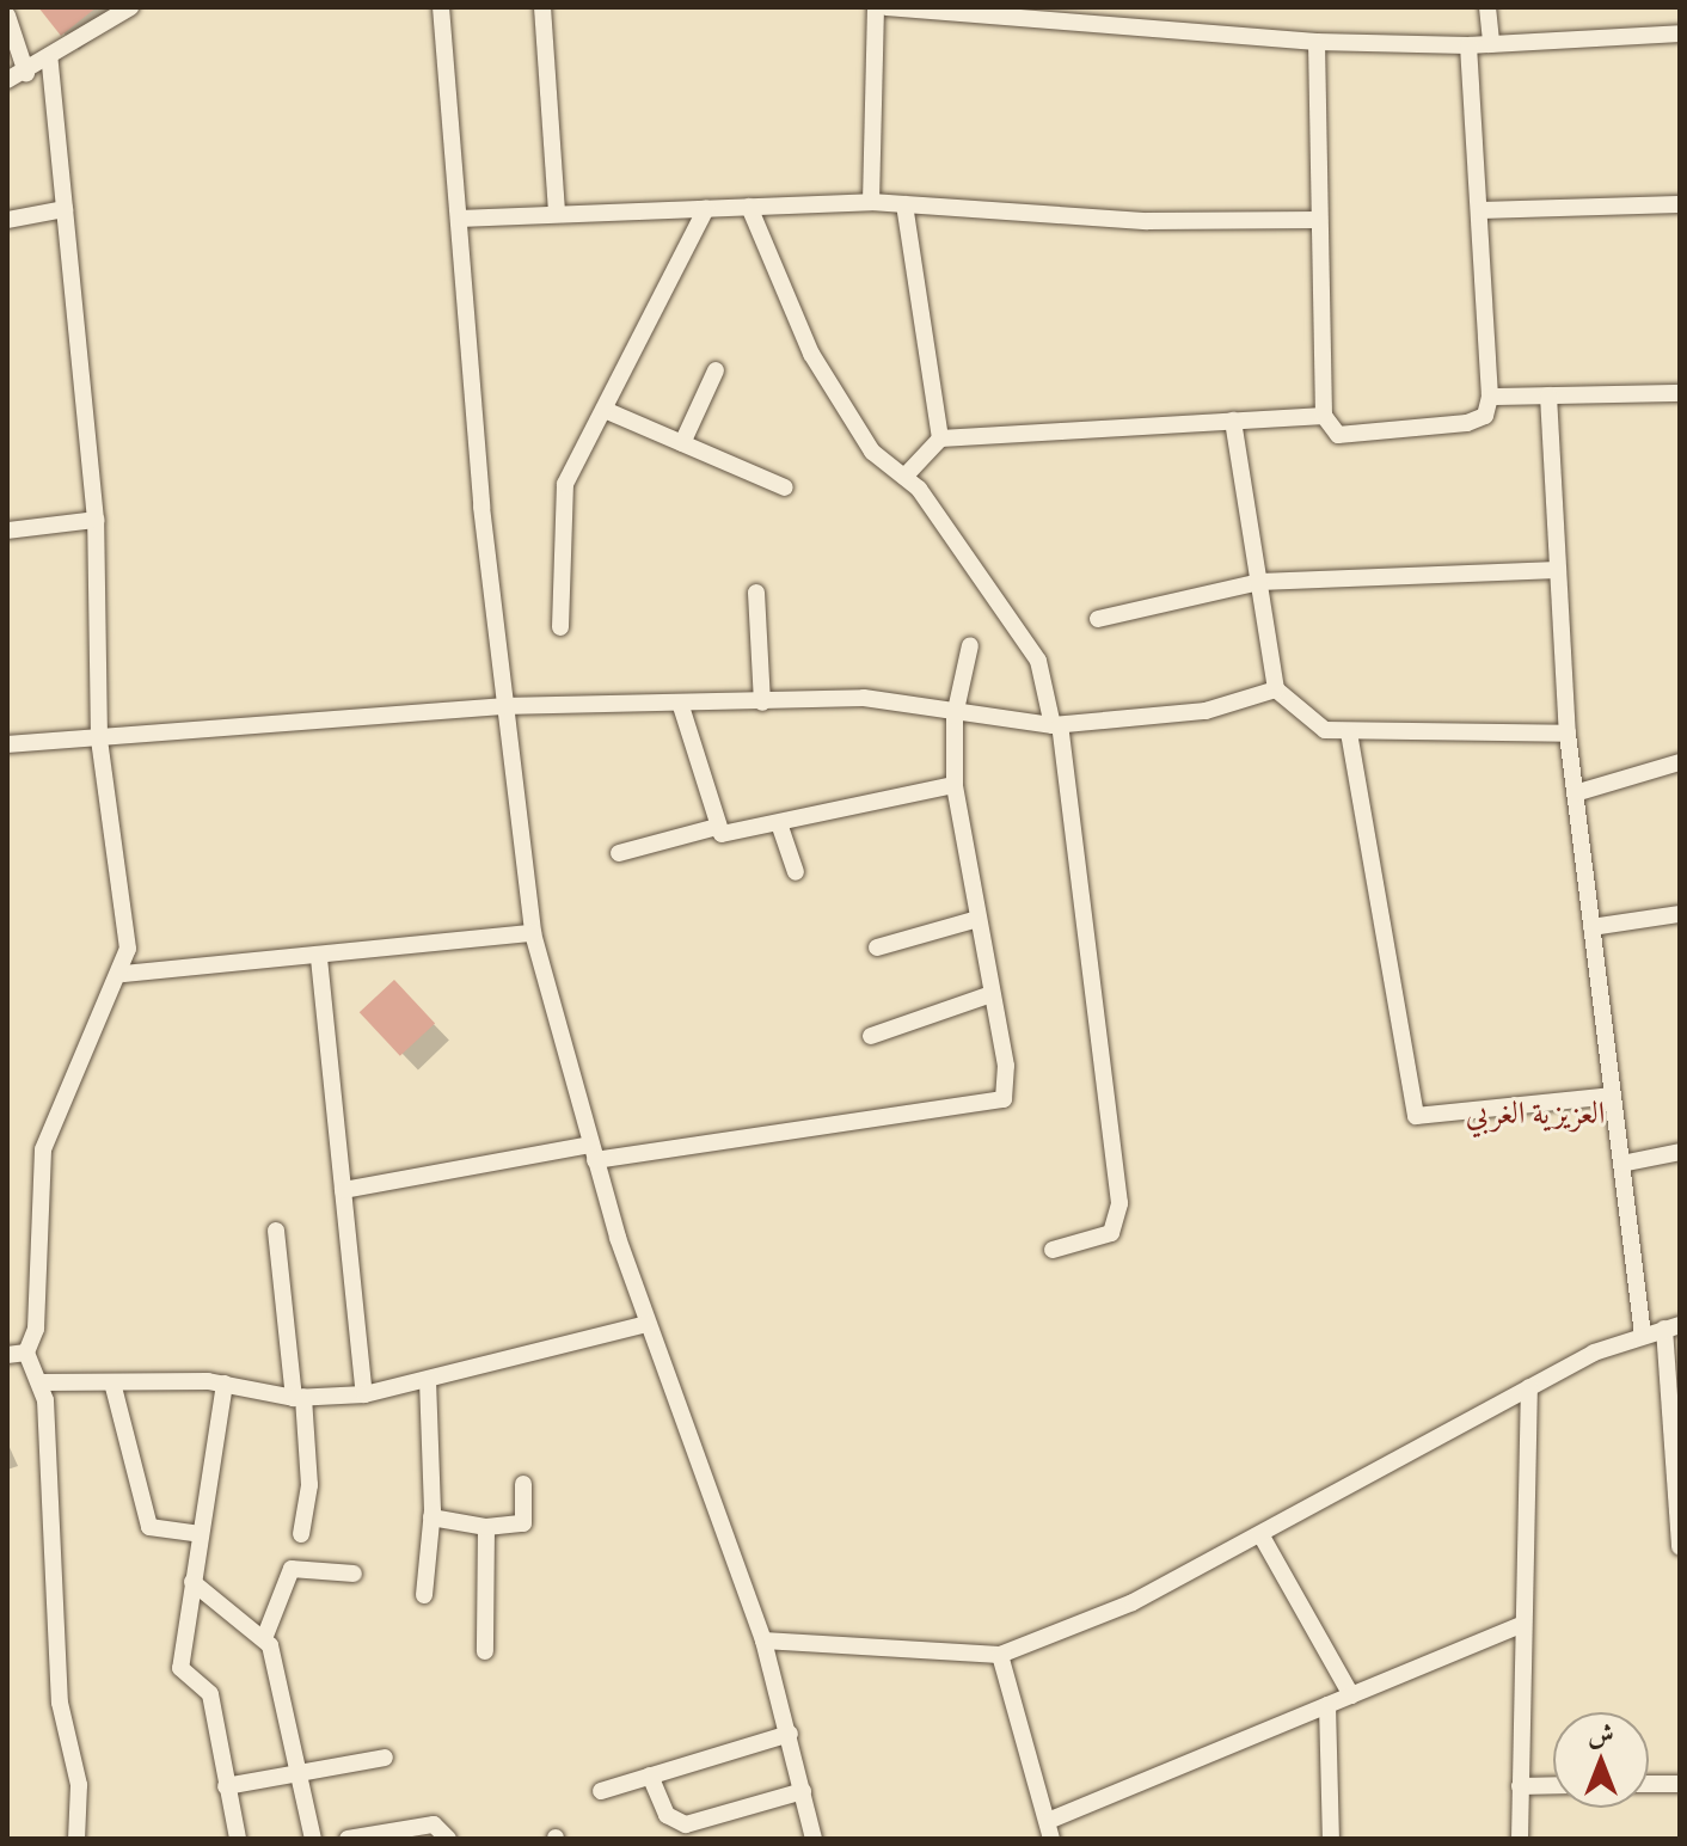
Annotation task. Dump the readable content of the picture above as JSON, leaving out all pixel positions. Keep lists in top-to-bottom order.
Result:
{
  "districts": ["العزيزية الغربي"],
  "north": "top"
}
